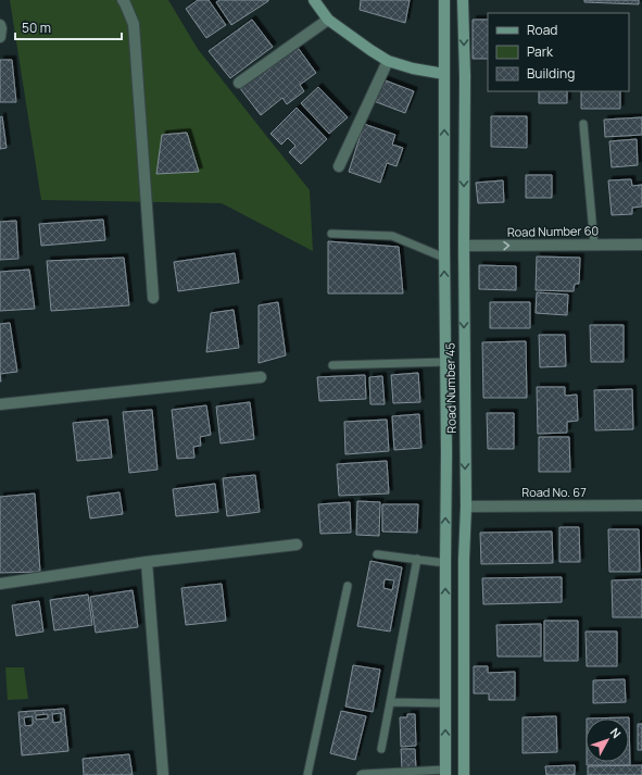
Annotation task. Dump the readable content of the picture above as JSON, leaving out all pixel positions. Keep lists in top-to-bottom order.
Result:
{
  "streets": {
    "main road": ["Road Number 45"],
    "street": ["Road Number 60", "Road No. 67"]
  },
  "crossings": [
    ["Road Number 60", "Road Number 45"],
    ["Road Number 45", "Road No. 67"]
  ],
  "one_way": ["Road Number 60"],
  "legend": ["Road", "Park", "Building"],
  "scale_bar": "50 m",
  "north": "top right"
}
